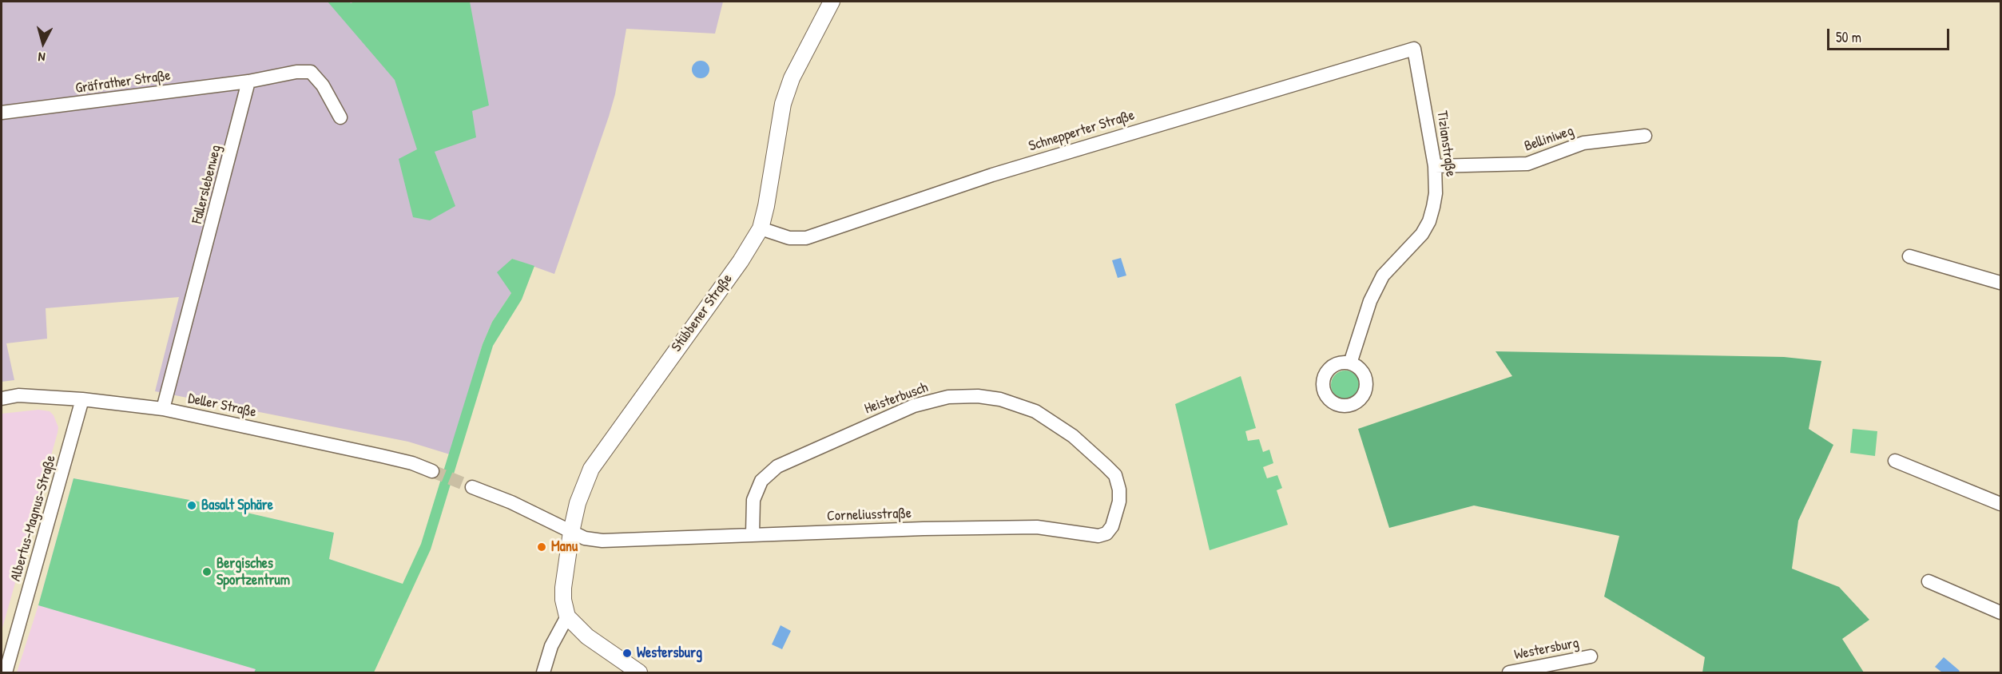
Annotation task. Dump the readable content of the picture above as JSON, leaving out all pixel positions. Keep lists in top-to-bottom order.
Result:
{
  "streets": {
    "street": [
      "Gräfrather Straße",
      "Schnepperter Straße",
      "Belliniweg",
      "Tizianstraße",
      "Fallerslebenweg",
      "Stübbener Straße",
      "Heisterbusch",
      "Deller Straße",
      "Corneliusstraße",
      "Albertus-Magnus-Straße",
      "Westersburg"
    ]
  },
  "crossings": [
    ["Gräfrather Straße", "Fallerslebenweg"],
    ["Schnepperter Straße", "Tizianstraße"],
    ["Schnepperter Straße", "Stübbener Straße"],
    ["Belliniweg", "Tizianstraße"],
    ["Fallerslebenweg", "Deller Straße"],
    ["Stübbener Straße", "Corneliusstraße"],
    ["Heisterbusch", "Corneliusstraße"],
    ["Deller Straße", "Albertus-Magnus-Straße"]
  ],
  "places": [
    "Basalt Sphäre",
    "Manu",
    "Bergisches Sportzentrum",
    "Westersburg"
  ],
  "scale_bar": "50 m",
  "north": "bottom"
}
